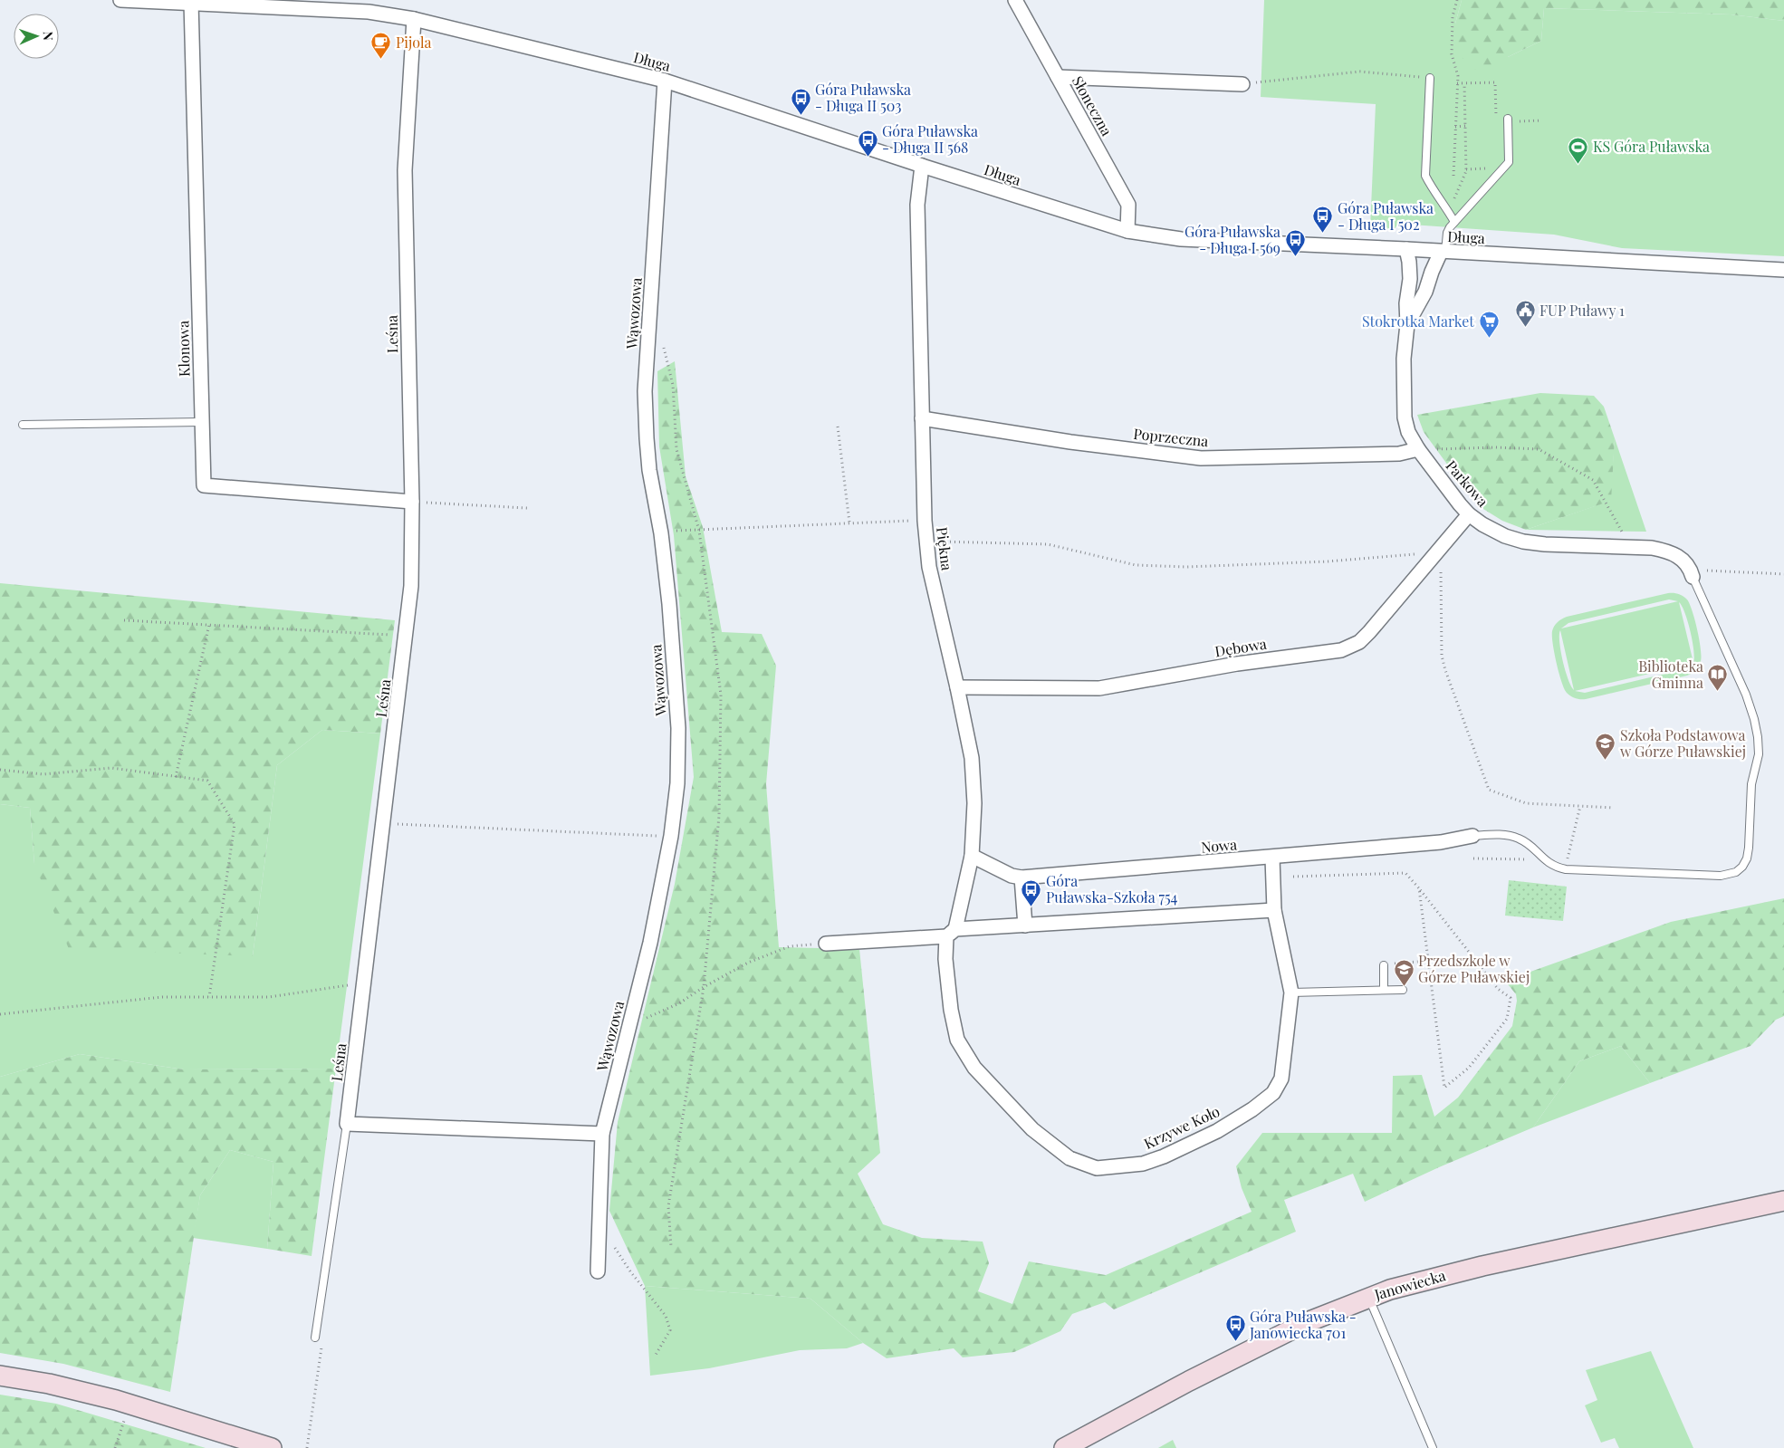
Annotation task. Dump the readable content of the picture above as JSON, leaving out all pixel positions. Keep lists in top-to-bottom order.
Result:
{
  "streets": {
    "street": [
      "Długa",
      "Słoneczna",
      "Wąwozowa",
      "Leśna",
      "Klonowa",
      "Poprzeczna",
      "Parkowa",
      "Piękna",
      "Dębowa",
      "Nowa",
      "Krzywe Koło",
      "Janowiecka"
    ]
  },
  "crossings": [
    ["Długa", "Słoneczna"],
    ["Długa", "Wąwozowa"],
    ["Długa", "Leśna"],
    ["Długa", "Klonowa"],
    ["Długa", "Parkowa"],
    ["Długa", "Piękna"],
    ["Leśna", "Klonowa"],
    ["Poprzeczna", "Parkowa"],
    ["Poprzeczna", "Piękna"],
    ["Parkowa", "Dębowa"],
    ["Piękna", "Dębowa"],
    ["Piękna", "Nowa"],
    ["Piękna", "Krzywe Koło"],
    ["Nowa", "Krzywe Koło"]
  ],
  "places": {
    "cafe": ["Pijola"],
    "bus stop": [
      "Góra Puławska - Długa II 503",
      "Góra Puławska - Długa II 568",
      "Góra Puławska - Długa I 502",
      "Góra Puławska - Długa I 569",
      "Góra Puławska-Szkoła 754",
      "Góra Puławska - Janowiecka 701"
    ],
    "sports": ["KS Góra Puławska"],
    "public building": ["FUP Puławy 1"],
    "supermarket": ["Stokrotka Market"],
    "library": ["Biblioteka Gminna"],
    "school or university": ["Szkoła Podstawowa w Górze Puławskiej", "Przedszkole w Górze Puławskiej"]
  },
  "north": "right"
}
